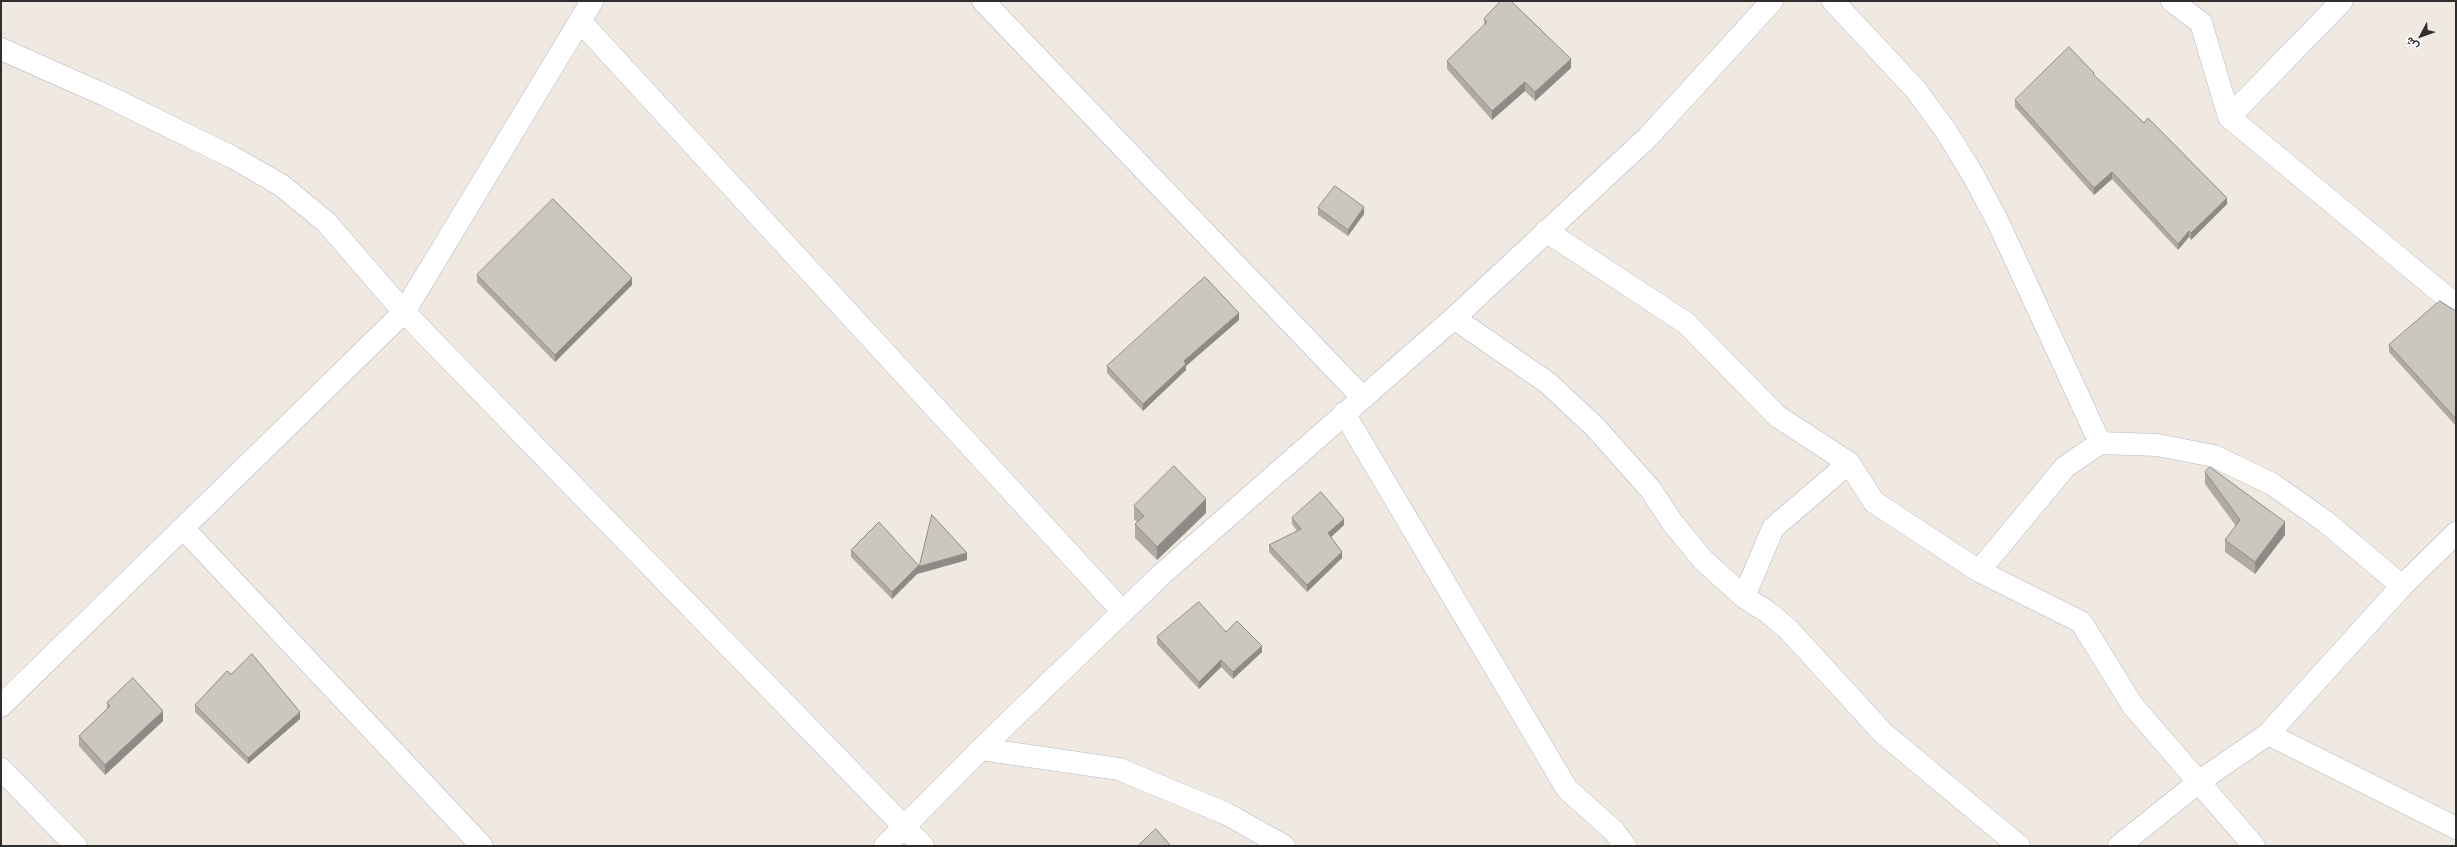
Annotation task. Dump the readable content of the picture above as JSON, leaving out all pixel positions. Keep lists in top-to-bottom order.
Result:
{
  "north": "bottom left"
}
